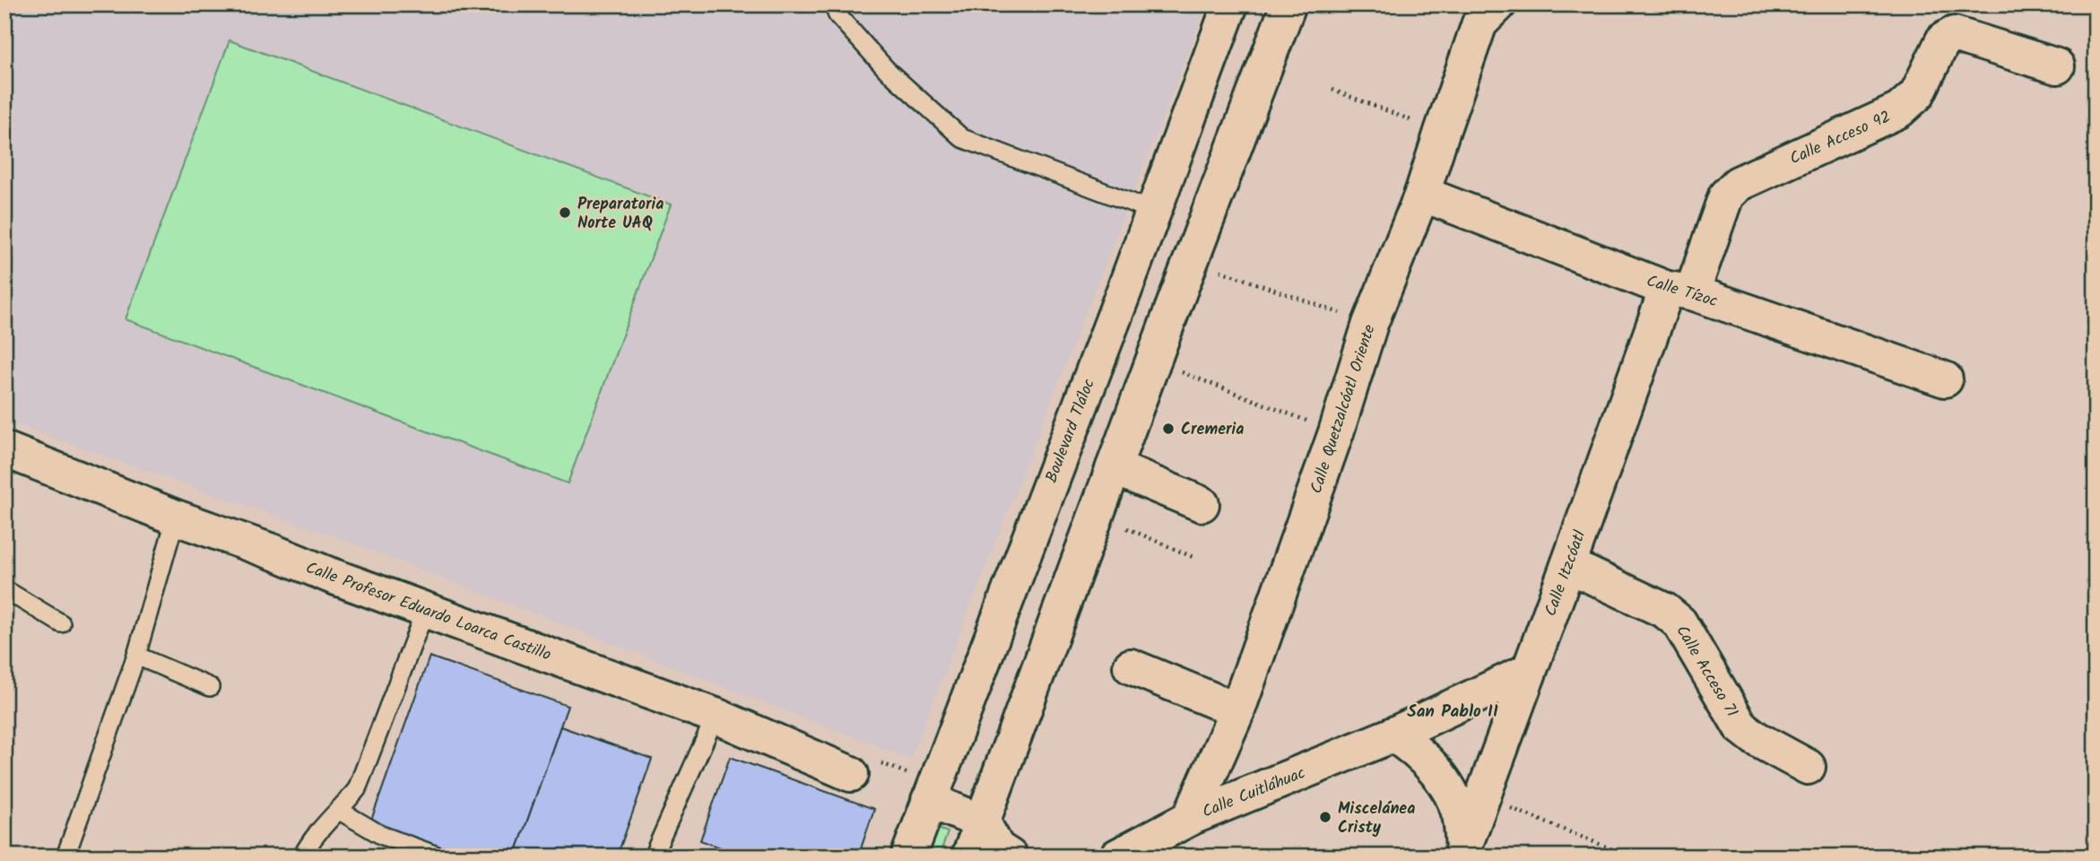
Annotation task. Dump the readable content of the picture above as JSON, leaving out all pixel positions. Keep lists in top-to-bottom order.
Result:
{
  "streets": {
    "street": [
      "Calle Acceso 92",
      "Calle Tízoc",
      "Calle Quetzalcóatl Oriente",
      "Boulevard Tláloc",
      "Calle Itzcóatl",
      "Calle Profesor Eduardo Loarca Castillo",
      "Calle Acceso 71",
      "Calle Cuitláhuac"
    ]
  },
  "crossings": [
    ["Calle Acceso 92", "Calle Tízoc"],
    ["Calle Acceso 92", "Calle Itzcóatl"],
    ["Calle Tízoc", "Calle Quetzalcóatl Oriente"],
    ["Calle Tízoc", "Calle Itzcóatl"],
    ["Calle Quetzalcóatl Oriente", "Calle Cuitláhuac"],
    ["Calle Itzcóatl", "Calle Acceso 71"],
    ["Calle Itzcóatl", "Calle Cuitláhuac"]
  ],
  "districts": ["San Pablo II"],
  "places": ["Preparatoria Norte UAQ", "Cremeria", "Miscelánea Cristy"]
}
